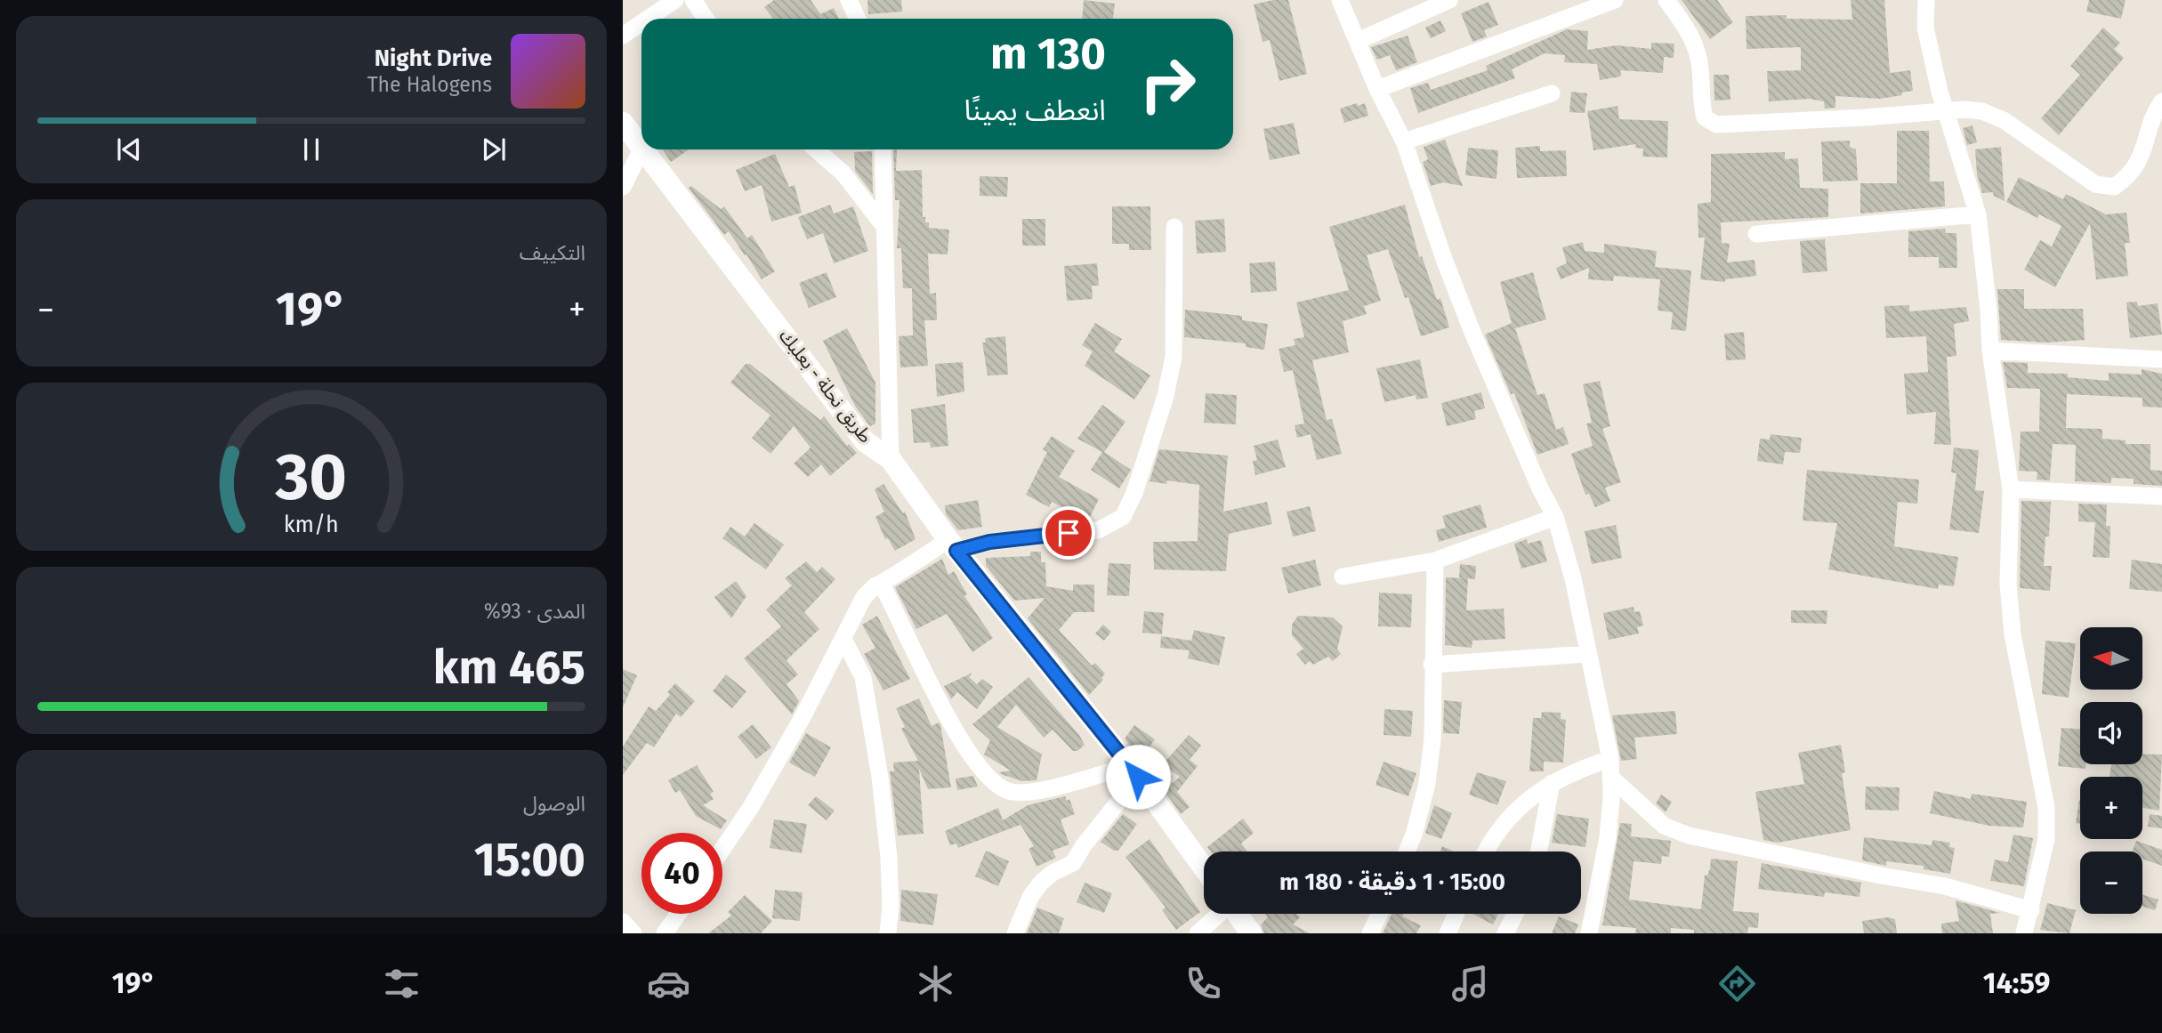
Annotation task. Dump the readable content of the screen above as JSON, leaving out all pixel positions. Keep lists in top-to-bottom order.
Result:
{
  "streets": {
    "street": ["طريق نحلة - بعلبك"]
  },
  "north": "left",
  "page": {
    "turn": ["130 m", "انعطف يمينًا"],
    "song": ["Night Drive", "The Halogens"],
    "tile": [
      "التكييف",
      ["المدى · 93%", "465 km"],
      ["الوصول", "15:00"]
    ],
    "heat": ["−", "19°", "+"],
    "map_buttons": ["+", "−"],
    "limit": "40",
    "trip": "15:00 · 1 دقيقة · 180 m",
    "tabs": ["14:59", "19°"],
    "gauge": ["30", "km/h"]
  }
}
